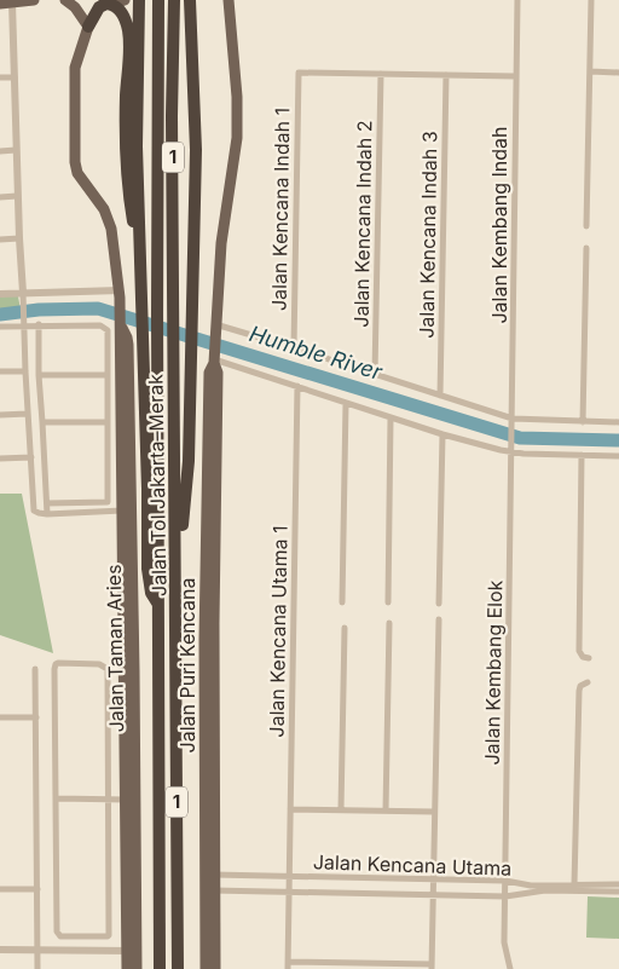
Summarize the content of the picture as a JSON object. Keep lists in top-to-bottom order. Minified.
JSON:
{"streets":{"highway":["1","Jalan Tol Jakarta–Merak"],"main road":["Jalan Taman Aries","Jalan Puri Kencana"],"street":["Jalan Kencana Indah 1","Jalan Kencana Indah 2","Jalan Kembang Indah","Jalan Kencana Indah 3","Jalan Kencana Utama 1","Jalan Kembang Elok","Jalan Kencana Utama"]},"crossings":[["Jalan Kencana Indah 1","Jalan Kencana Indah 2"],["Jalan Kembang Indah","Jalan Kembang Elok"],["Jalan Kencana Utama 1","Jalan Kencana Utama"],["Jalan Puri Kencana","Jalan Kencana Utama"],["Jalan Kembang Elok","Jalan Kencana Utama"]],"water":["Humble River"]}
